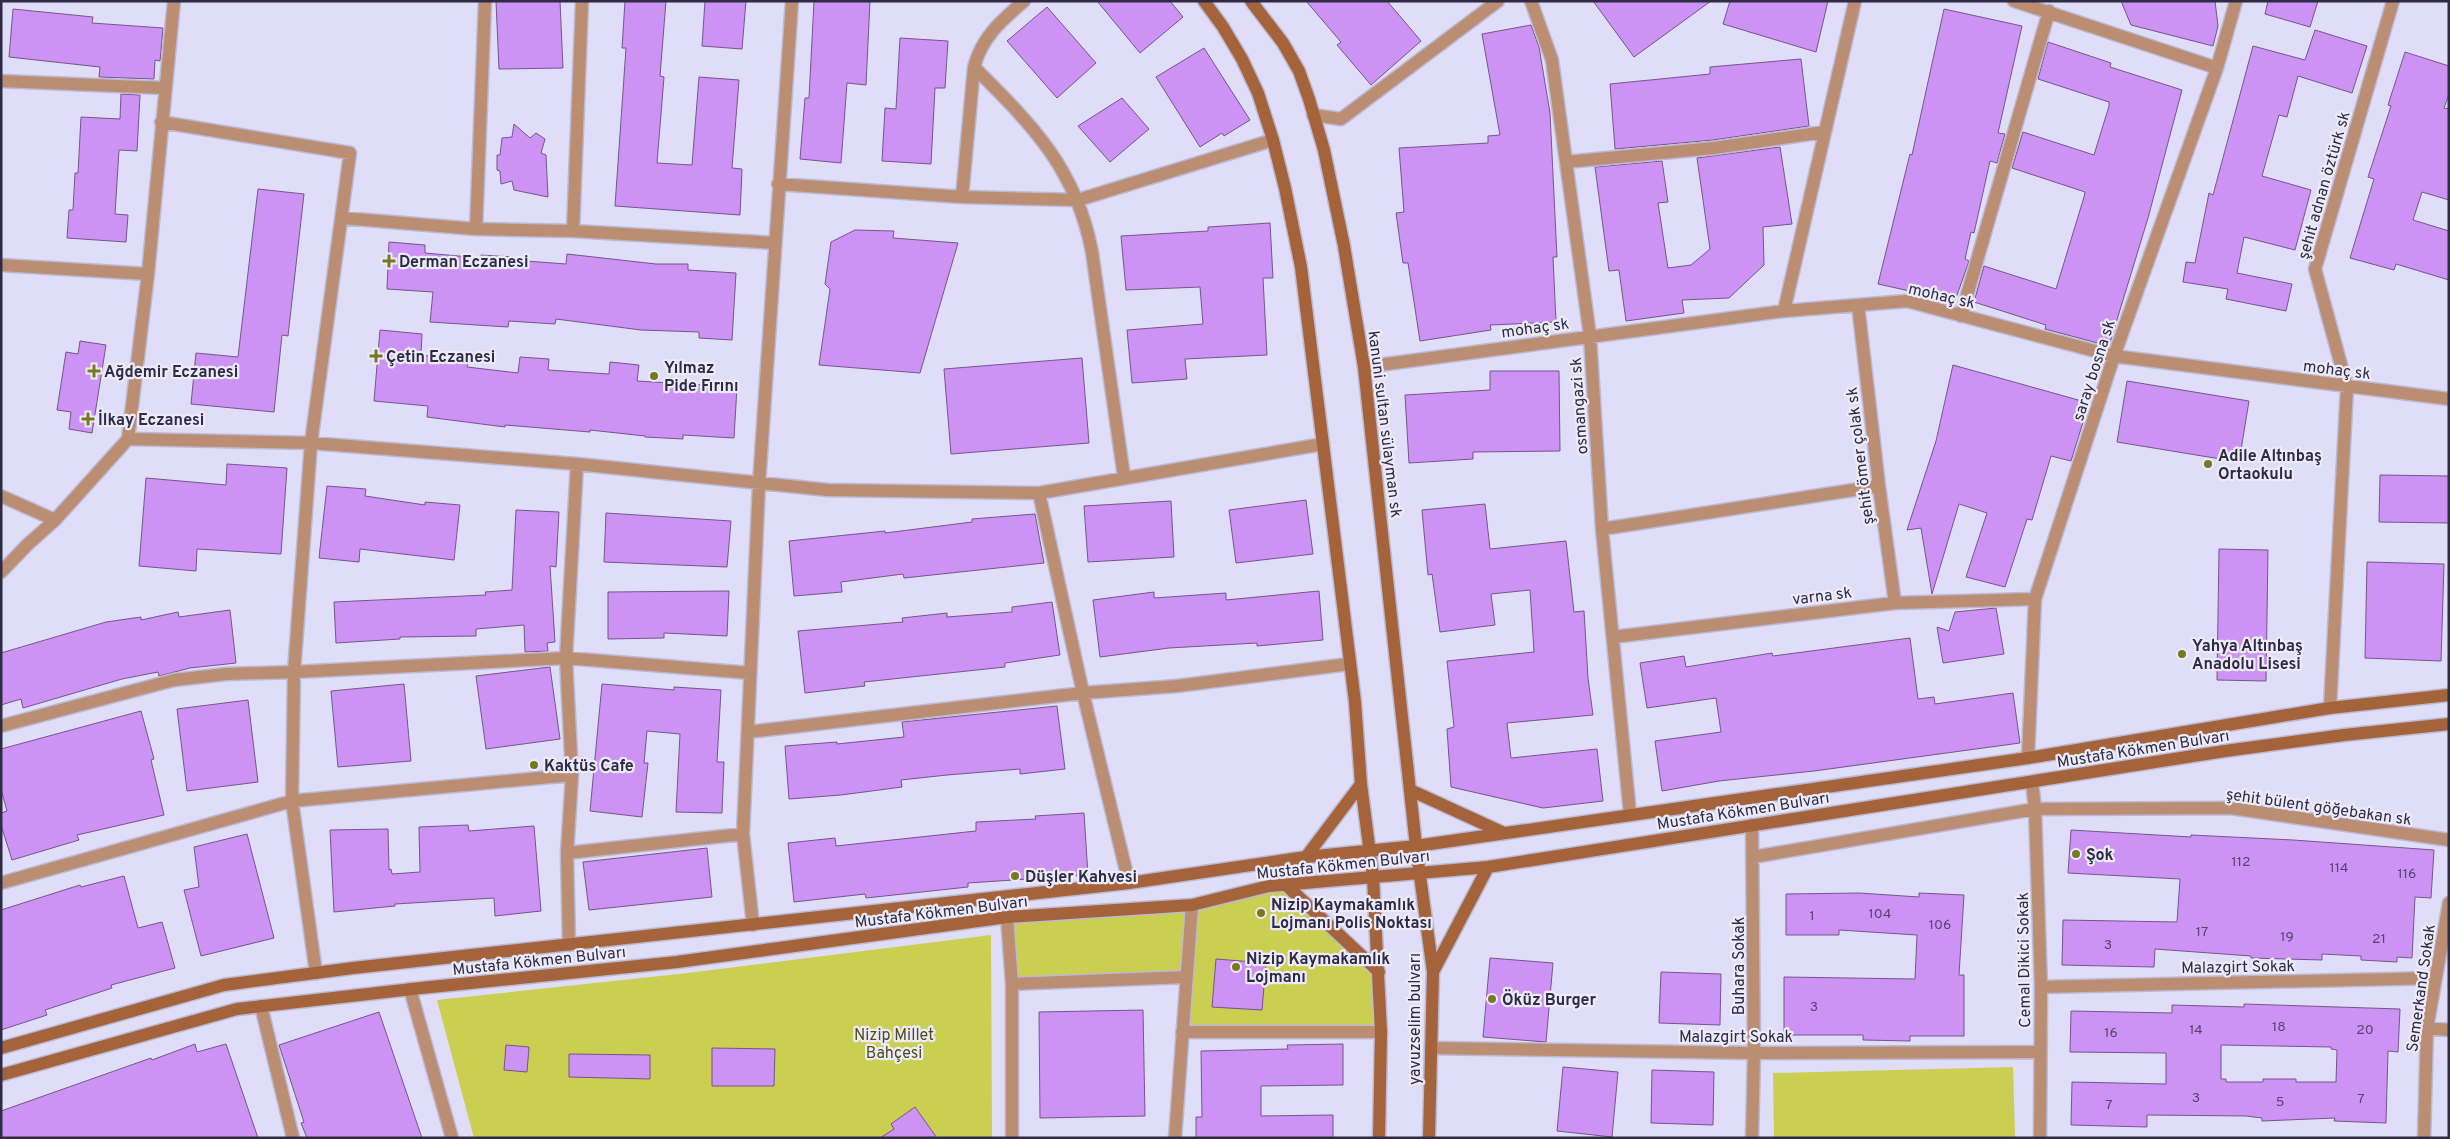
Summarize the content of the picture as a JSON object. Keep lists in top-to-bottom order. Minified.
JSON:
{"streets":{"main road":["kanuni sultan sülayman sk","Mustafa Kökmen Bulvarı","yavuzselim bulvarı"],"street":["şehit adnan öztürk sk","mohaç sk","saray bosna sk","osmangazi sk","şehit ömer çolak sk","varna sk","şehit bülent göğebakan sk","Cemal Dikici Sokak","Buhara Sokak","Malazgirt Sokak","Semerkand Sokak"]},"crossings":[["şehit adnan öztürk sk","mohaç sk"],["şehit adnan öztürk sk","Mustafa Kökmen Bulvarı"],["mohaç sk","saray bosna sk"],["mohaç sk","osmangazi sk"],["mohaç sk","kanuni sultan sülayman sk"],["mohaç sk","şehit ömer çolak sk"],["saray bosna sk","varna sk"],["saray bosna sk","Mustafa Kökmen Bulvarı"],["osmangazi sk","varna sk"],["osmangazi sk","Mustafa Kökmen Bulvarı"],["kanuni sultan sülayman sk","Mustafa Kökmen Bulvarı"],["kanuni sultan sülayman sk","yavuzselim bulvarı"],["şehit ömer çolak sk","varna sk"],["Mustafa Kökmen Bulvarı","Cemal Dikici Sokak"],["Mustafa Kökmen Bulvarı","Buhara Sokak"],["Mustafa Kökmen Bulvarı","yavuzselim bulvarı"],["şehit bülent göğebakan sk","Cemal Dikici Sokak"],["şehit bülent göğebakan sk","Buhara Sokak"],["Cemal Dikici Sokak","Malazgirt Sokak"],["Buhara Sokak","Malazgirt Sokak"],["Malazgirt Sokak","Semerkand Sokak"],["Malazgirt Sokak","yavuzselim bulvarı"]],"parks":["Nizip Millet Bahçesi"],"places":{"health":["Derman Eczanesi","Çetin Eczanesi","Ağdemir Eczanesi","İlkay Eczanesi"],"other":["Yılmaz Pide Fırını","Adile Altınbaş Ortaokulu","Yahya Altınbaş Anadolu Lisesi","Kaktüs Cafe","Şok","Düşler Kahvesi","Nizip Kaymakamlık Lojmanı Polis Noktası","Nizip Kaymakamlık Lojmanı","Öküz Burger"]},"house_numbers":["112","114","116","104","1","106","17","19","21","3","3","18","14","20","16","3","7","5","7"]}
